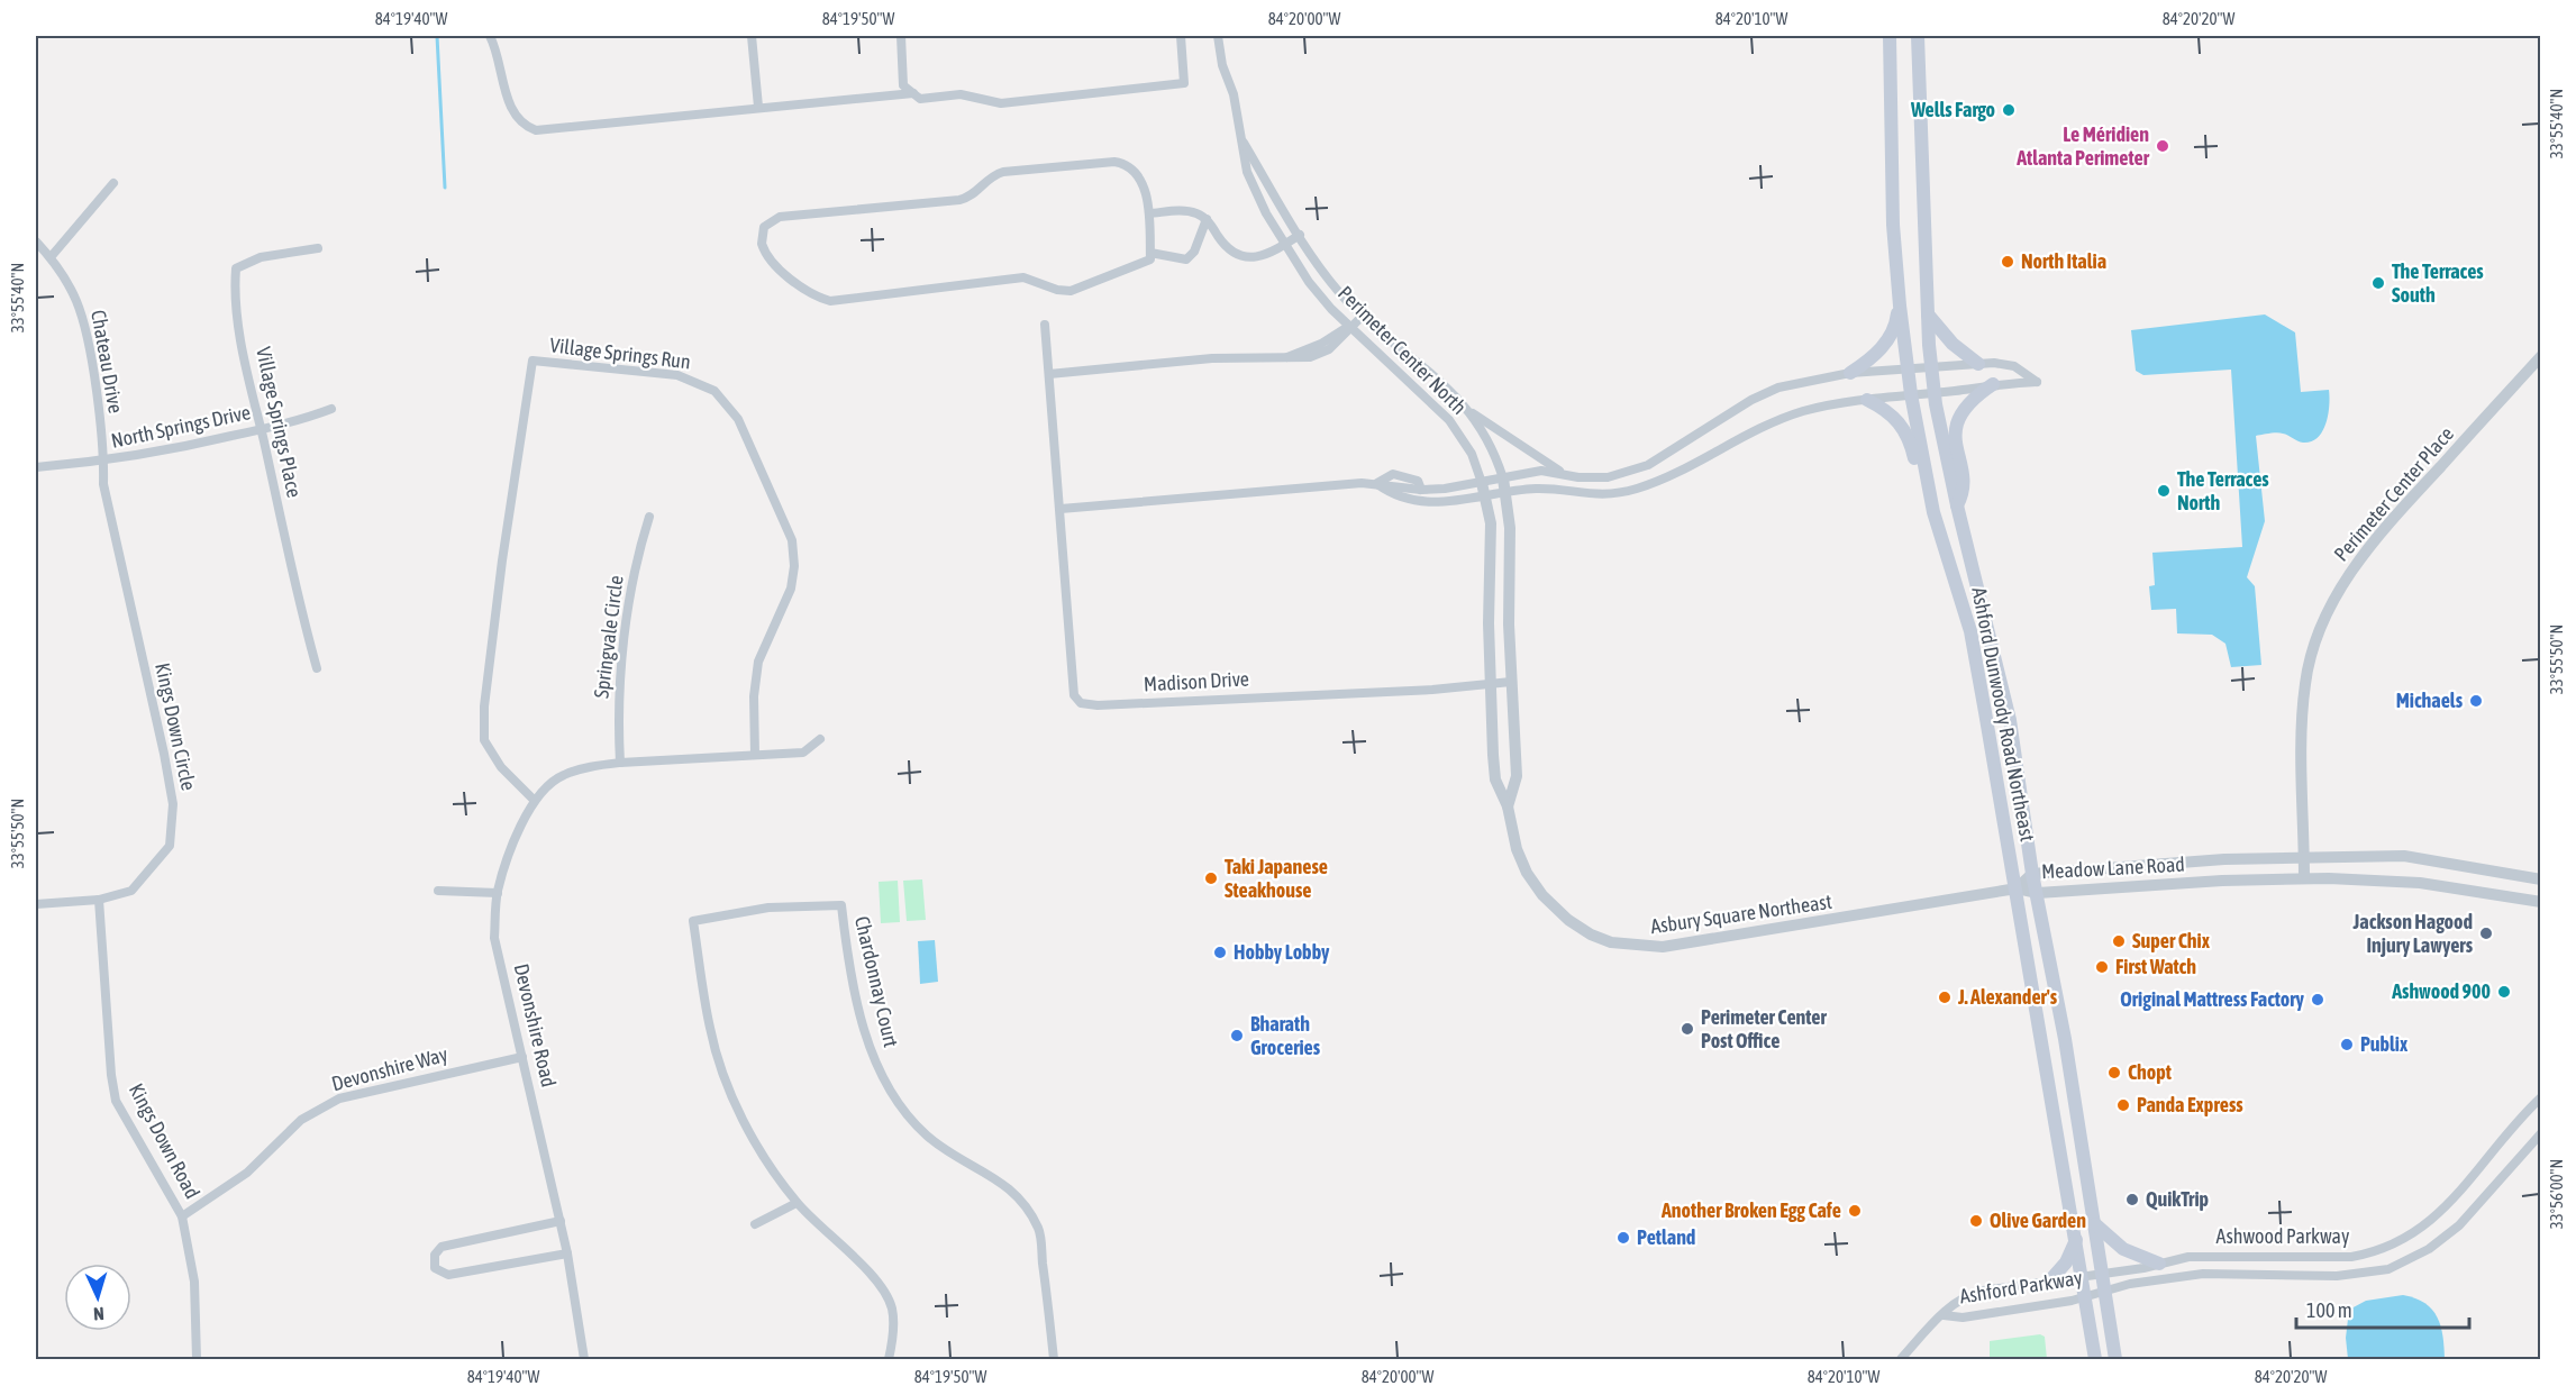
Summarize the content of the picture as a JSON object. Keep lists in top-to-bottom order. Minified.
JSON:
{"streets":{"main road":["Ashford Dunwoody Road Northeast"],"street":["Perimeter Center North","Village Springs Run","Chateau Drive","Village Springs Place","North Springs Drive","Perimeter Center Place","Springvale Circle","Madison Drive","Kings Down Circle","Meadow Lane Road","Asbury Square Northeast","Chardonnay Court","Devonshire Road","Devonshire Way","Kings Down Road","Ashwood Parkway","Ashford Parkway"]},"crossings":[["Perimeter Center North","Asbury Square Northeast"],["Village Springs Run","Devonshire Road"],["Chateau Drive","North Springs Drive"],["Chateau Drive","Kings Down Circle"],["Village Springs Place","North Springs Drive"],["North Springs Drive","Kings Down Circle"],["Perimeter Center Place","Meadow Lane Road"],["Springvale Circle","Devonshire Road"],["Madison Drive","Asbury Square Northeast"],["Ashford Dunwoody Road Northeast","Meadow Lane Road"],["Ashford Dunwoody Road Northeast","Asbury Square Northeast"],["Ashford Dunwoody Road Northeast","Ashwood Parkway"],["Ashford Dunwoody Road Northeast","Ashford Parkway"],["Kings Down Circle","Kings Down Road"],["Meadow Lane Road","Asbury Square Northeast"],["Devonshire Road","Devonshire Way"],["Devonshire Way","Kings Down Road"],["Ashwood Parkway","Ashford Parkway"]],"places":["Wells Fargo","Le Méridien Atlanta Perimeter","North Italia","The Terraces South","The Terraces North","Michaels","Taki Japanese Steakhouse","Jackson Hagood Injury Lawyers","Super Chix","Hobby Lobby","First Watch","Ashwood 900","J. Alexander's","Original Mattress Factory","Perimeter Center Post Office","Bharath Groceries","Publix","Chopt","Panda Express","QuikTrip","Another Broken Egg Cafe","Olive Garden","Petland"],"scale_bar":"100 m","north":"bottom","coordinates":["84°19'40\"W","84°19'50\"W","84°20'00\"W","84°20'10\"W","84°20'20\"W","33°55'40\"N","33°55'50\"N","33°56'00\"N"]}
